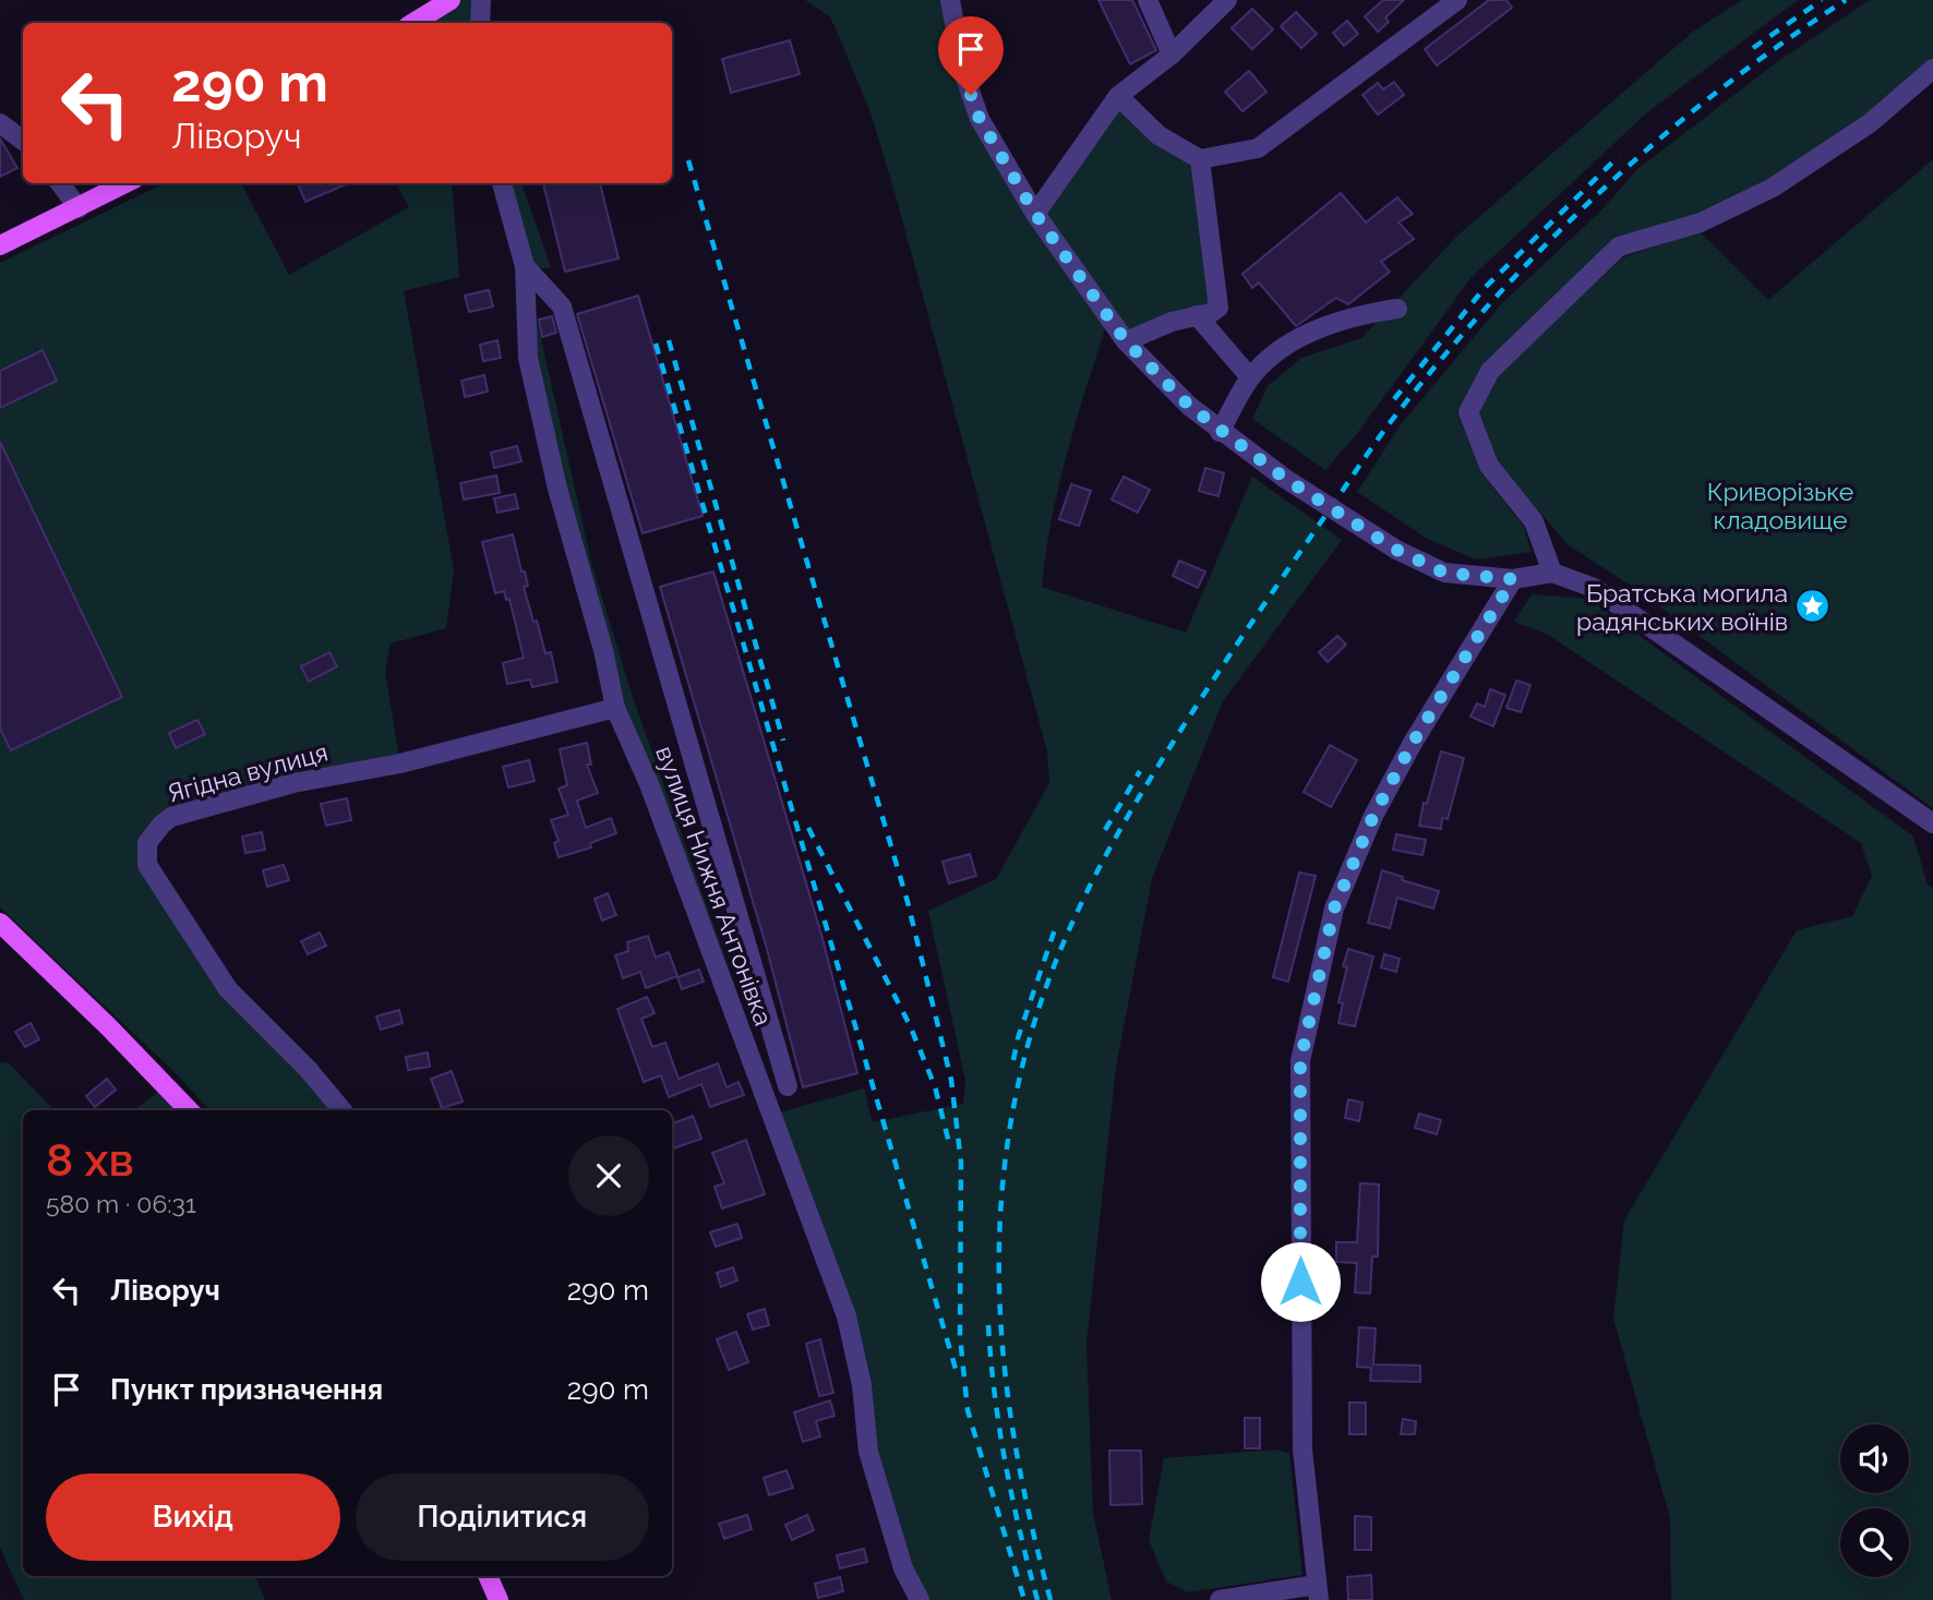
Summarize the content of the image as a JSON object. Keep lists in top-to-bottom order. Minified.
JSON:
{"streets":{"street":["Ягідна вулиця","вулиця Нижня Антонівка"]},"crossings":[["Ягідна вулиця","вулиця Нижня Антонівка"]],"parks":["Криворізьке кладовище"],"places":{"place":["Братська могила радянських воїнів"]},"page":{"turn":["290 m","Ліворуч"],"heading":["8 хв","580 m · 06:31"],"list":[{"name":"Ліворуч","value":"290 m"},{"name":"Пункт призначення","value":"290 m"}],"buttons":["Вихід","Поділитися"]}}
